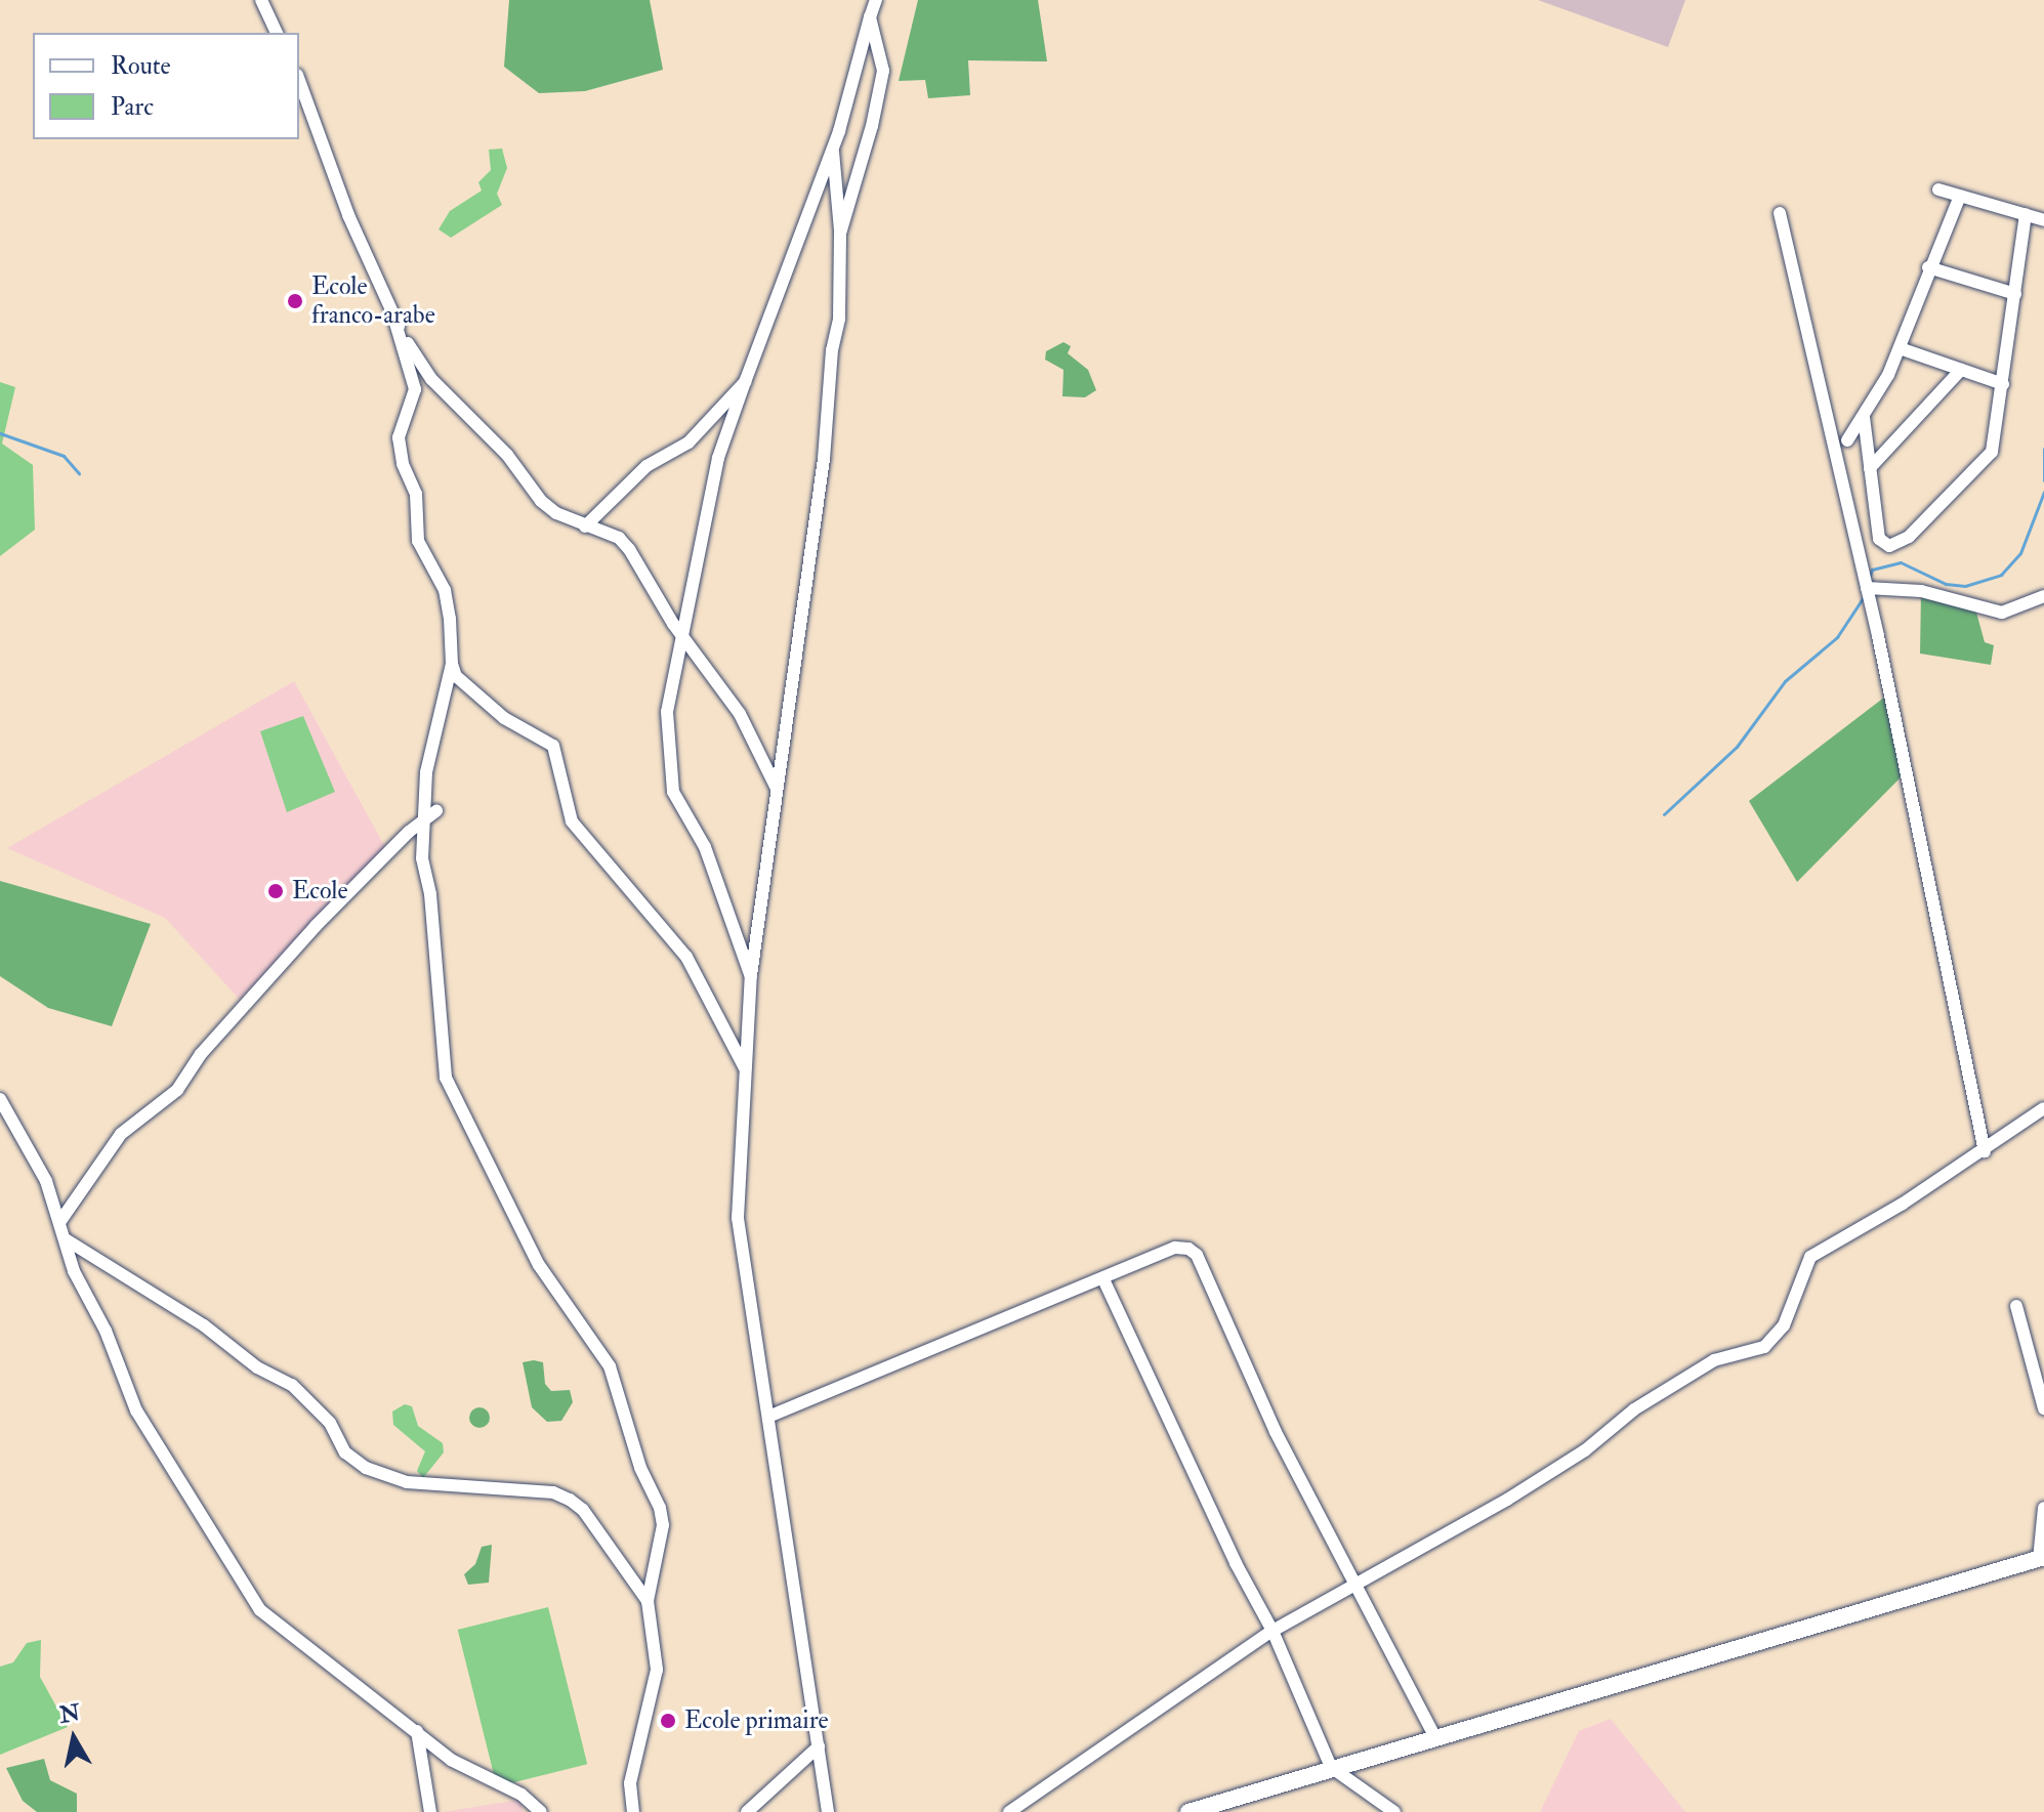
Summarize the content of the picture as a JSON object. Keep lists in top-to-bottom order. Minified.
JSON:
{"places":["Ecole franco-arabe","Ecole","Ecole primaire"],"legend":["Route","Parc"],"north":"top"}
